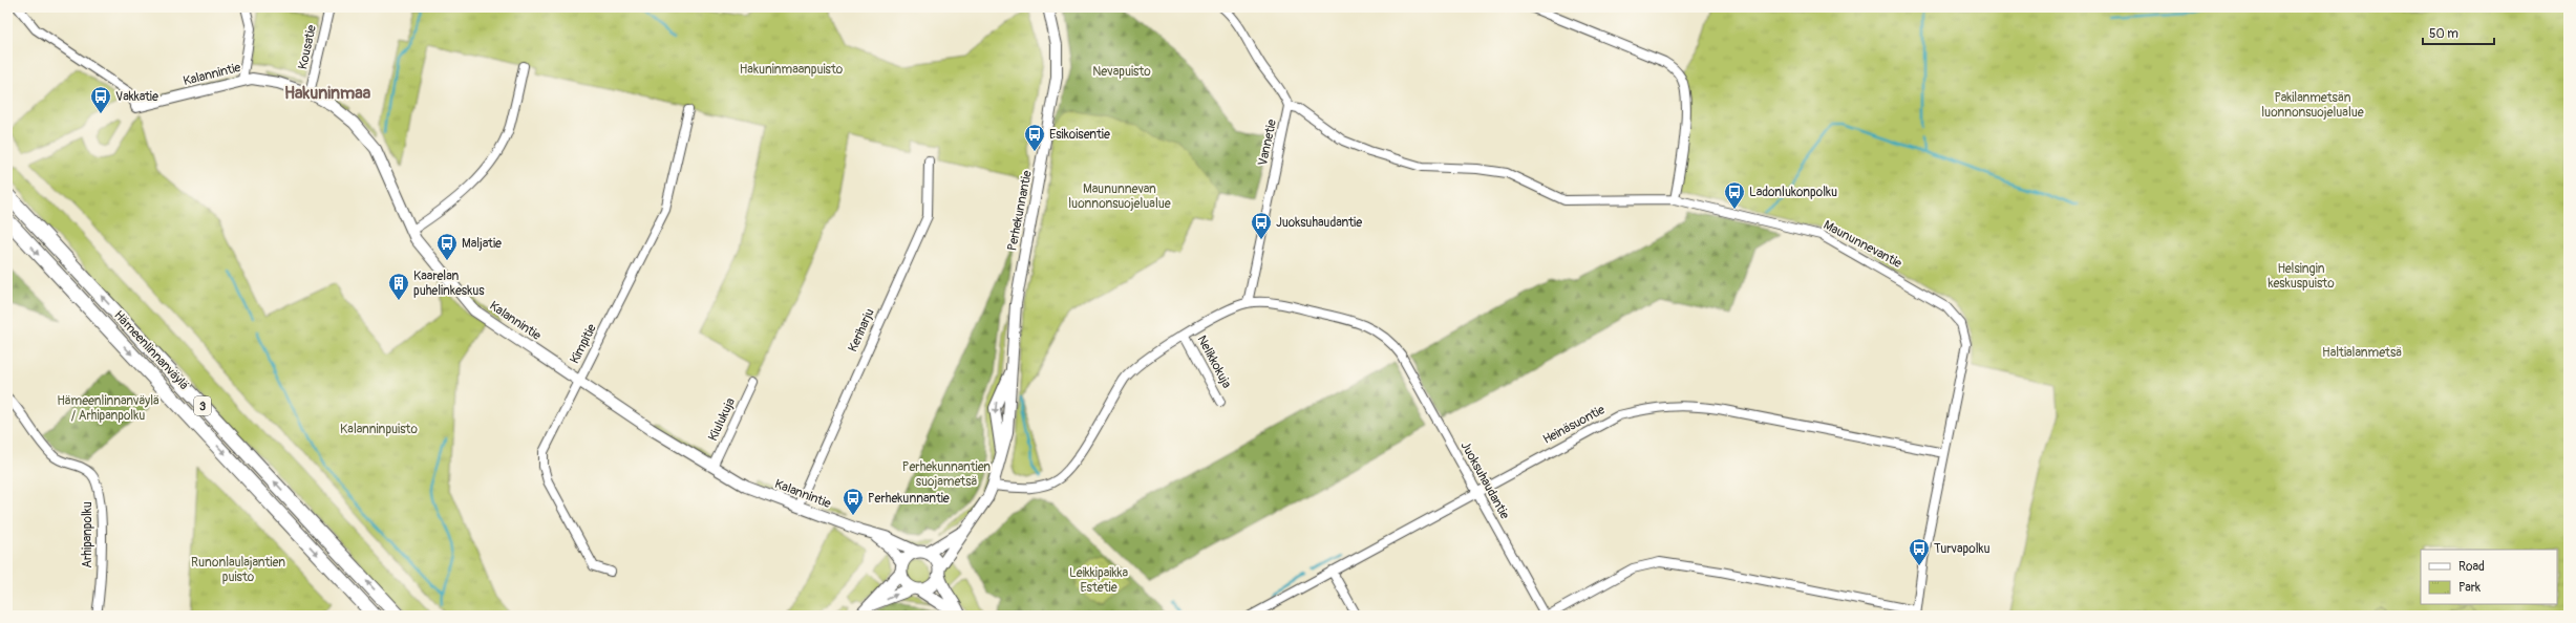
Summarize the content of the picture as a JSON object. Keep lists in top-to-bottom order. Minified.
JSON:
{"streets":{"highway":["Hämeenlinnanväylä","3"],"street":["Kousatie","Kalannintie","Vannetie","Perhekunnantie","Maununnevantie","Keriharju","Kimpitie","Nelikkokuja","Kiulukuja","Heinäsuontie","Juoksuhaudantie","Arhipanpolku"]},"crossings":[["Kousatie","Kalannintie"],["Kalannintie","Perhekunnantie"],["Kalannintie","Keriharju"],["Kalannintie","Kimpitie"],["Kalannintie","Kiulukuja"],["Vannetie","Maununnevantie"],["Vannetie","Juoksuhaudantie"],["Perhekunnantie","Juoksuhaudantie"],["Maununnevantie","Heinäsuontie"],["Nelikkokuja","Juoksuhaudantie"],["Heinäsuontie","Juoksuhaudantie"]],"districts":["Hakuninmaa"],"parks":["Hakuninmaanpuisto","Nevapuisto","Pakilanmetsän luonnonsuojelualue","Maununnevan luonnonsuojelualue","Helsingin keskuspuisto","Haltialanmetsä","Hämeenlinnanväylä / Arhipanpolku","Kalanninpuisto","Perhekunnantien suojametsä","Runonlaulajantien puisto","Leikkipaikka Estetie"],"places":{"bus stop":["Vakkatie","Esikoisentie","Ladonlukonpolku","Juoksuhaudantie","Maljatie","Perhekunnantie","Turvapolku"],"building":["Kaarelan puhelinkeskus"]},"legend":["Road","Park"],"scale_bar":"50 m"}
